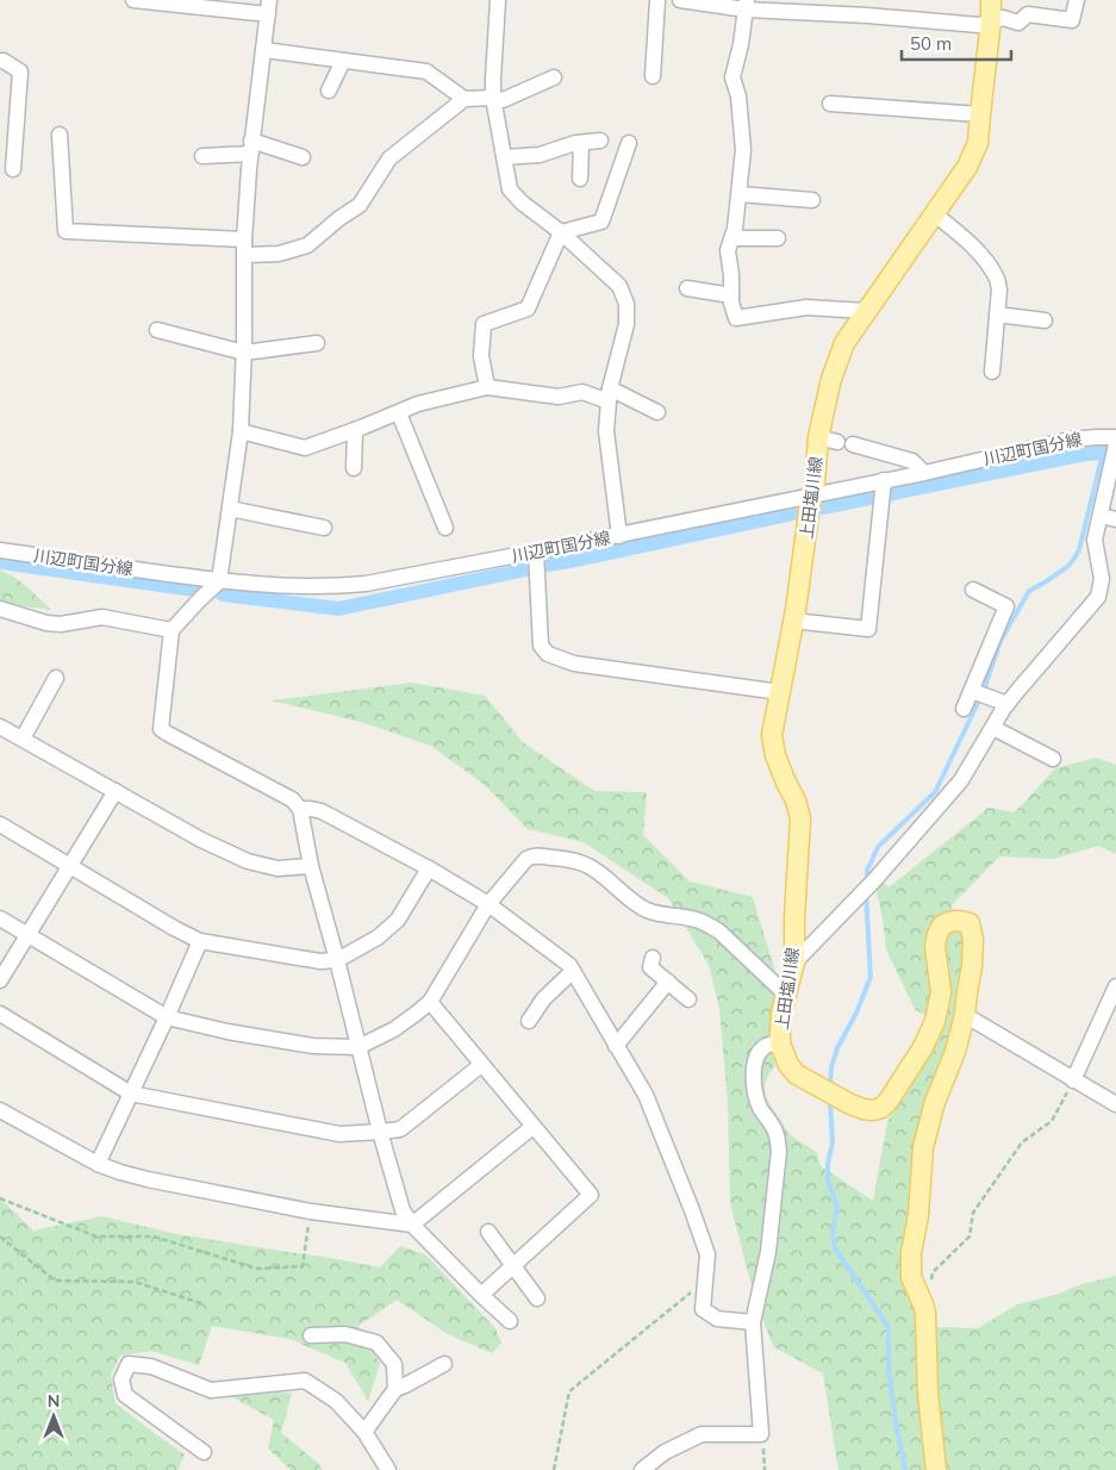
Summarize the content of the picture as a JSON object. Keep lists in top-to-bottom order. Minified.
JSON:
{"streets":{"main road":["上田塩川線"],"street":["川辺町国分線"]},"crossings":[["川辺町国分線","上田塩川線"]],"scale_bar":"50 m","north":"top"}
